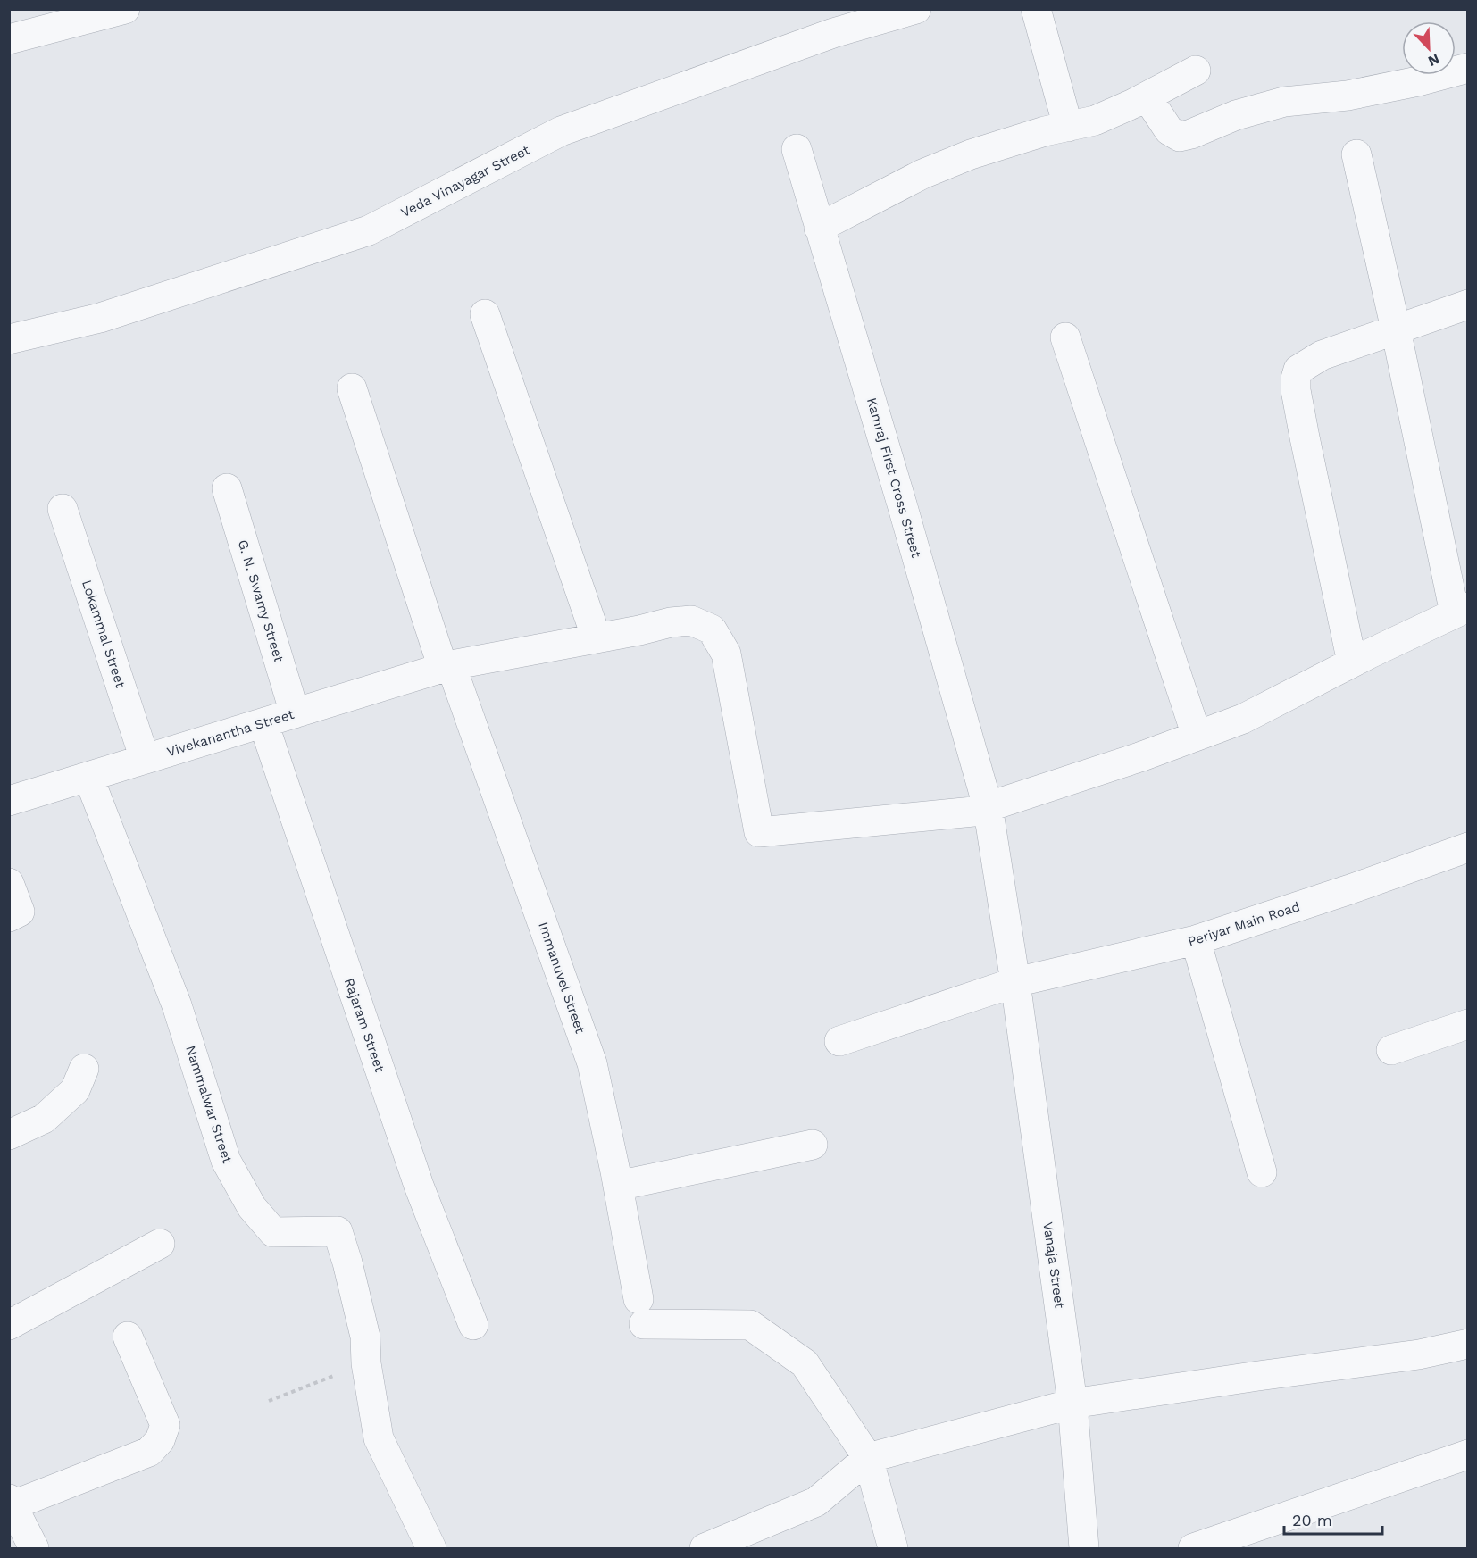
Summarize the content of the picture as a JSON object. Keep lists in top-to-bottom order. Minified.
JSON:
{"streets":{"street":["Veda Vinayagar Street","Kamraj First Cross Street","G. N. Swamy Street","Lokammal Street","Vivekanantha Street","Periyar Main Road","Immanuvel Street","Rajaram Street","Nammalwar Street","Vanaja Street"]},"crossings":[["Kamraj First Cross Street","Vivekanantha Street"],["Kamraj First Cross Street","Periyar Main Road"],["Kamraj First Cross Street","Vanaja Street"],["G. N. Swamy Street","Vivekanantha Street"],["Lokammal Street","Vivekanantha Street"],["Vivekanantha Street","Immanuvel Street"],["Vivekanantha Street","Rajaram Street"],["Vivekanantha Street","Nammalwar Street"],["Periyar Main Road","Vanaja Street"]],"scale_bar":"20 m","north":"bottom right"}
